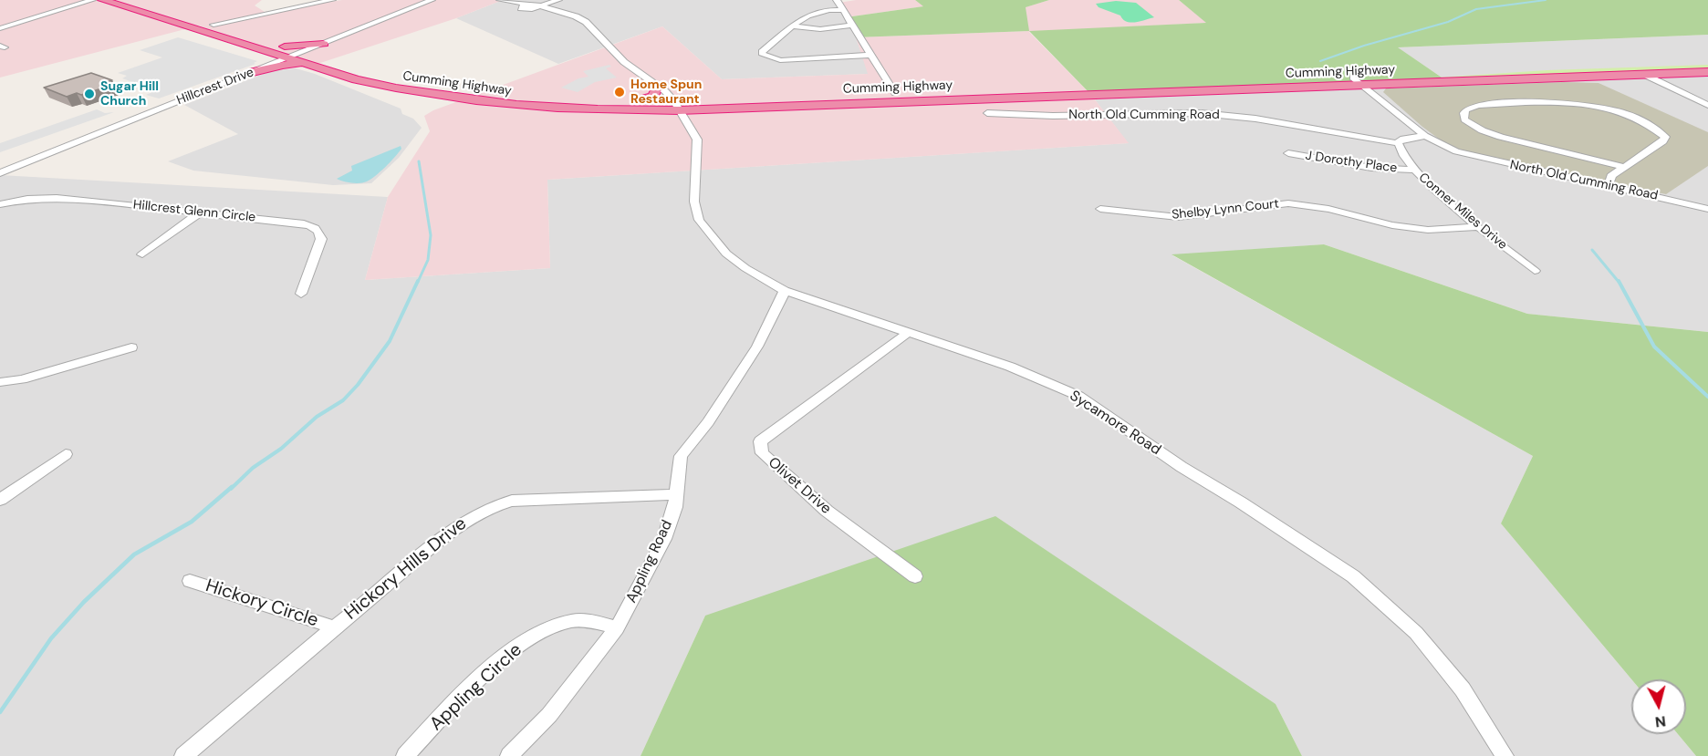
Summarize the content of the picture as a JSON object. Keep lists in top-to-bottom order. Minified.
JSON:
{"streets":{"highway":["Cumming Highway"],"street":["Hillcrest Drive","North Old Cumming Road","J Dorothy Place","Shelby Lynn Court","Hillcrest Glenn Circle","Conner Miles Drive","Sycamore Road","Olivet Drive","Appling Road","Hickory Hills Drive","Hickory Circle","Appling Circle"]},"crossings":[["Cumming Highway","Hillcrest Drive"],["Cumming Highway","North Old Cumming Road"],["Cumming Highway","Sycamore Road"],["North Old Cumming Road","Conner Miles Drive"],["J Dorothy Place","Conner Miles Drive"],["Shelby Lynn Court","Conner Miles Drive"],["Sycamore Road","Olivet Drive"],["Sycamore Road","Appling Road"],["Appling Road","Hickory Hills Drive"],["Appling Road","Appling Circle"],["Hickory Hills Drive","Hickory Circle"]],"places":["Home Spun Restaurant","Sugar Hill Church"],"north":"bottom"}
